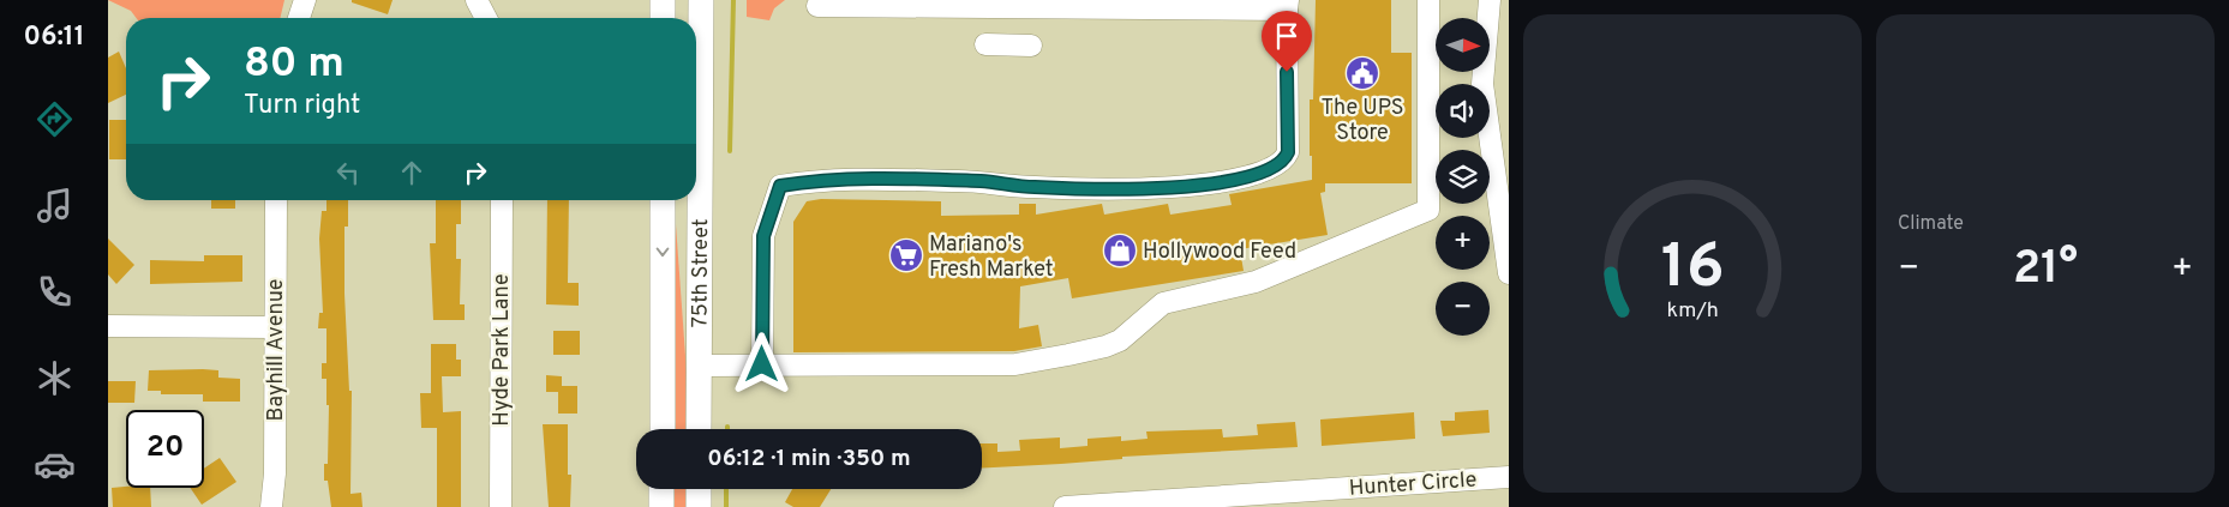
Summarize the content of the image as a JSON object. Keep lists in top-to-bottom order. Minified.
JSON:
{"streets":{"main road":["75th Street"],"street":["Bayhill Avenue","Hyde Park Lane","Hunter Circle"]},"places":{"public building":["The UPS Store"],"shop":["Hollywood Feed"],"supermarket":["Mariano's Fresh Market"]},"north":"right","page":{"tabs":"06:11","tile":"Climate","map_buttons":["+","−"],"turn":["80 m","Turn right"],"heat":["−","21°","+"],"limit":"20","trip":"06:12 · 1 min · 350 m","gauge":["16","km/h"]}}
